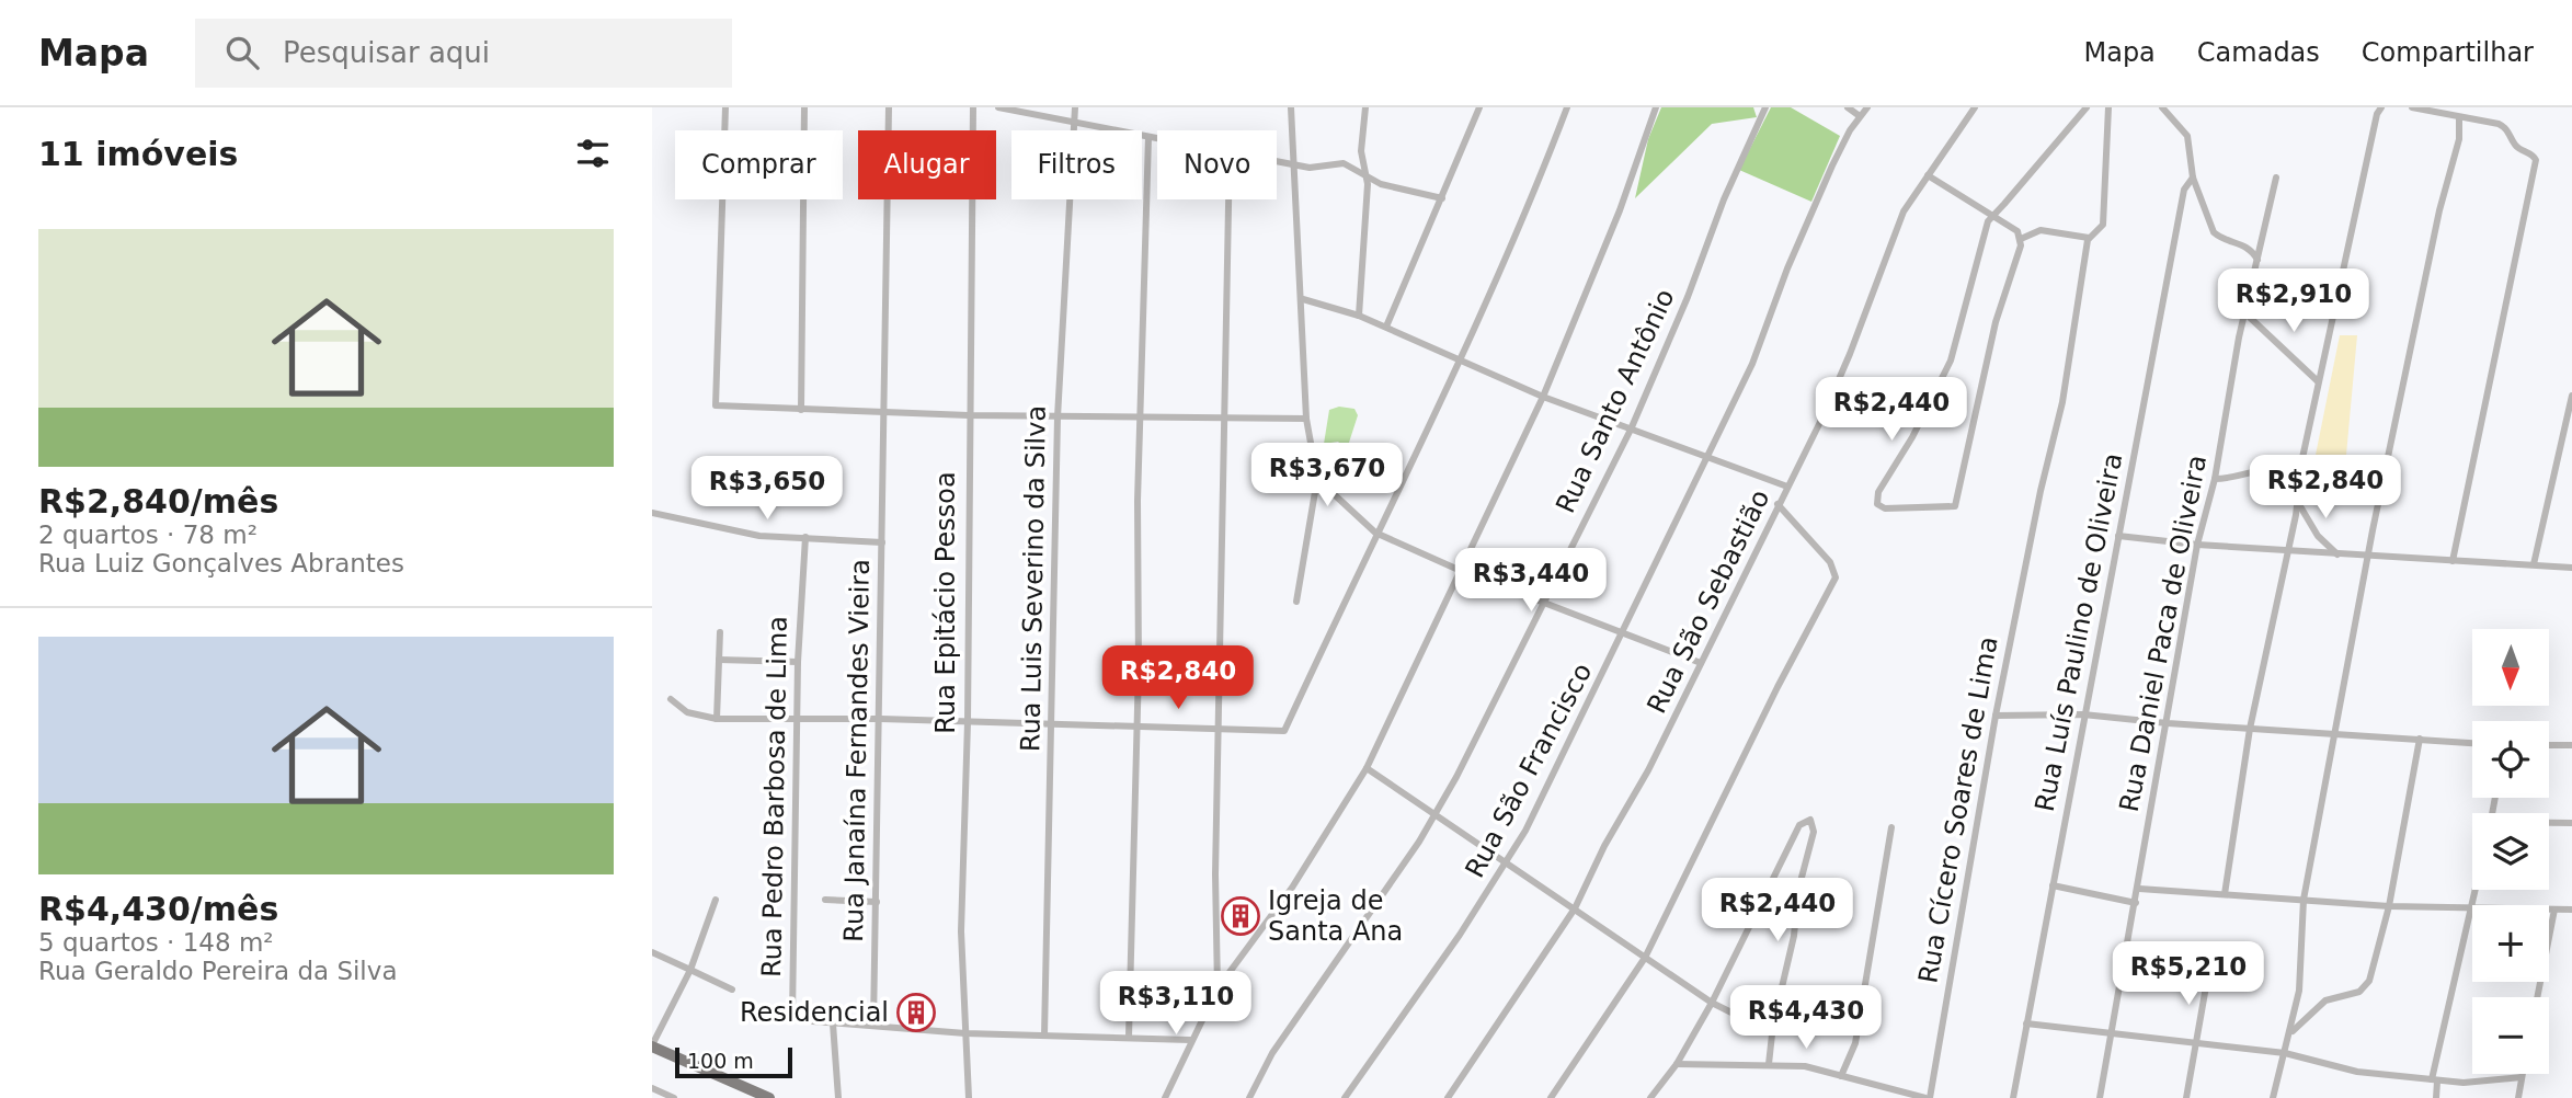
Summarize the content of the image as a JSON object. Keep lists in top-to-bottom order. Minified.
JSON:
{"streets":{"street":["Rua Santo Antônio","Rua Luis Severino da Silva","Rua São Sebastião","Rua Epitácio Pessoa","Rua Luís Paulino de Oliveira","Rua Daniel Paca de Oliveira","Rua Janaína Fernandes Vieira","Rua São Francisco","Rua Pedro Barbosa de Lima","Rua Cícero Soares de Lima"]},"places":{"building":["Igreja de Santa Ana","Residencial"]},"scale_bar":"100 m","north":"bottom","page":{"header":"Mapa","search":"Pesquisar aqui","nav":["Mapa","Camadas","Compartilhar"],"heading":"11 imóveis","chip":["Comprar","Alugar","Filtros","Novo"],"list":[{"name":"R$2,840/mês","note":"2 quartos · 78 m² · Rua Luiz Gonçalves Abrantes"},{"name":"R$4,430/mês","note":"5 quartos · 148 m² · Rua Geraldo Pereira da Silva"}],"price":["R$2,910","R$2,440","R$3,670","R$2,840","R$3,650","R$3,440","R$2,840","R$2,440","R$5,210","R$3,110","R$4,430"],"map_buttons":["+","−"],"scale":"100 m"}}
